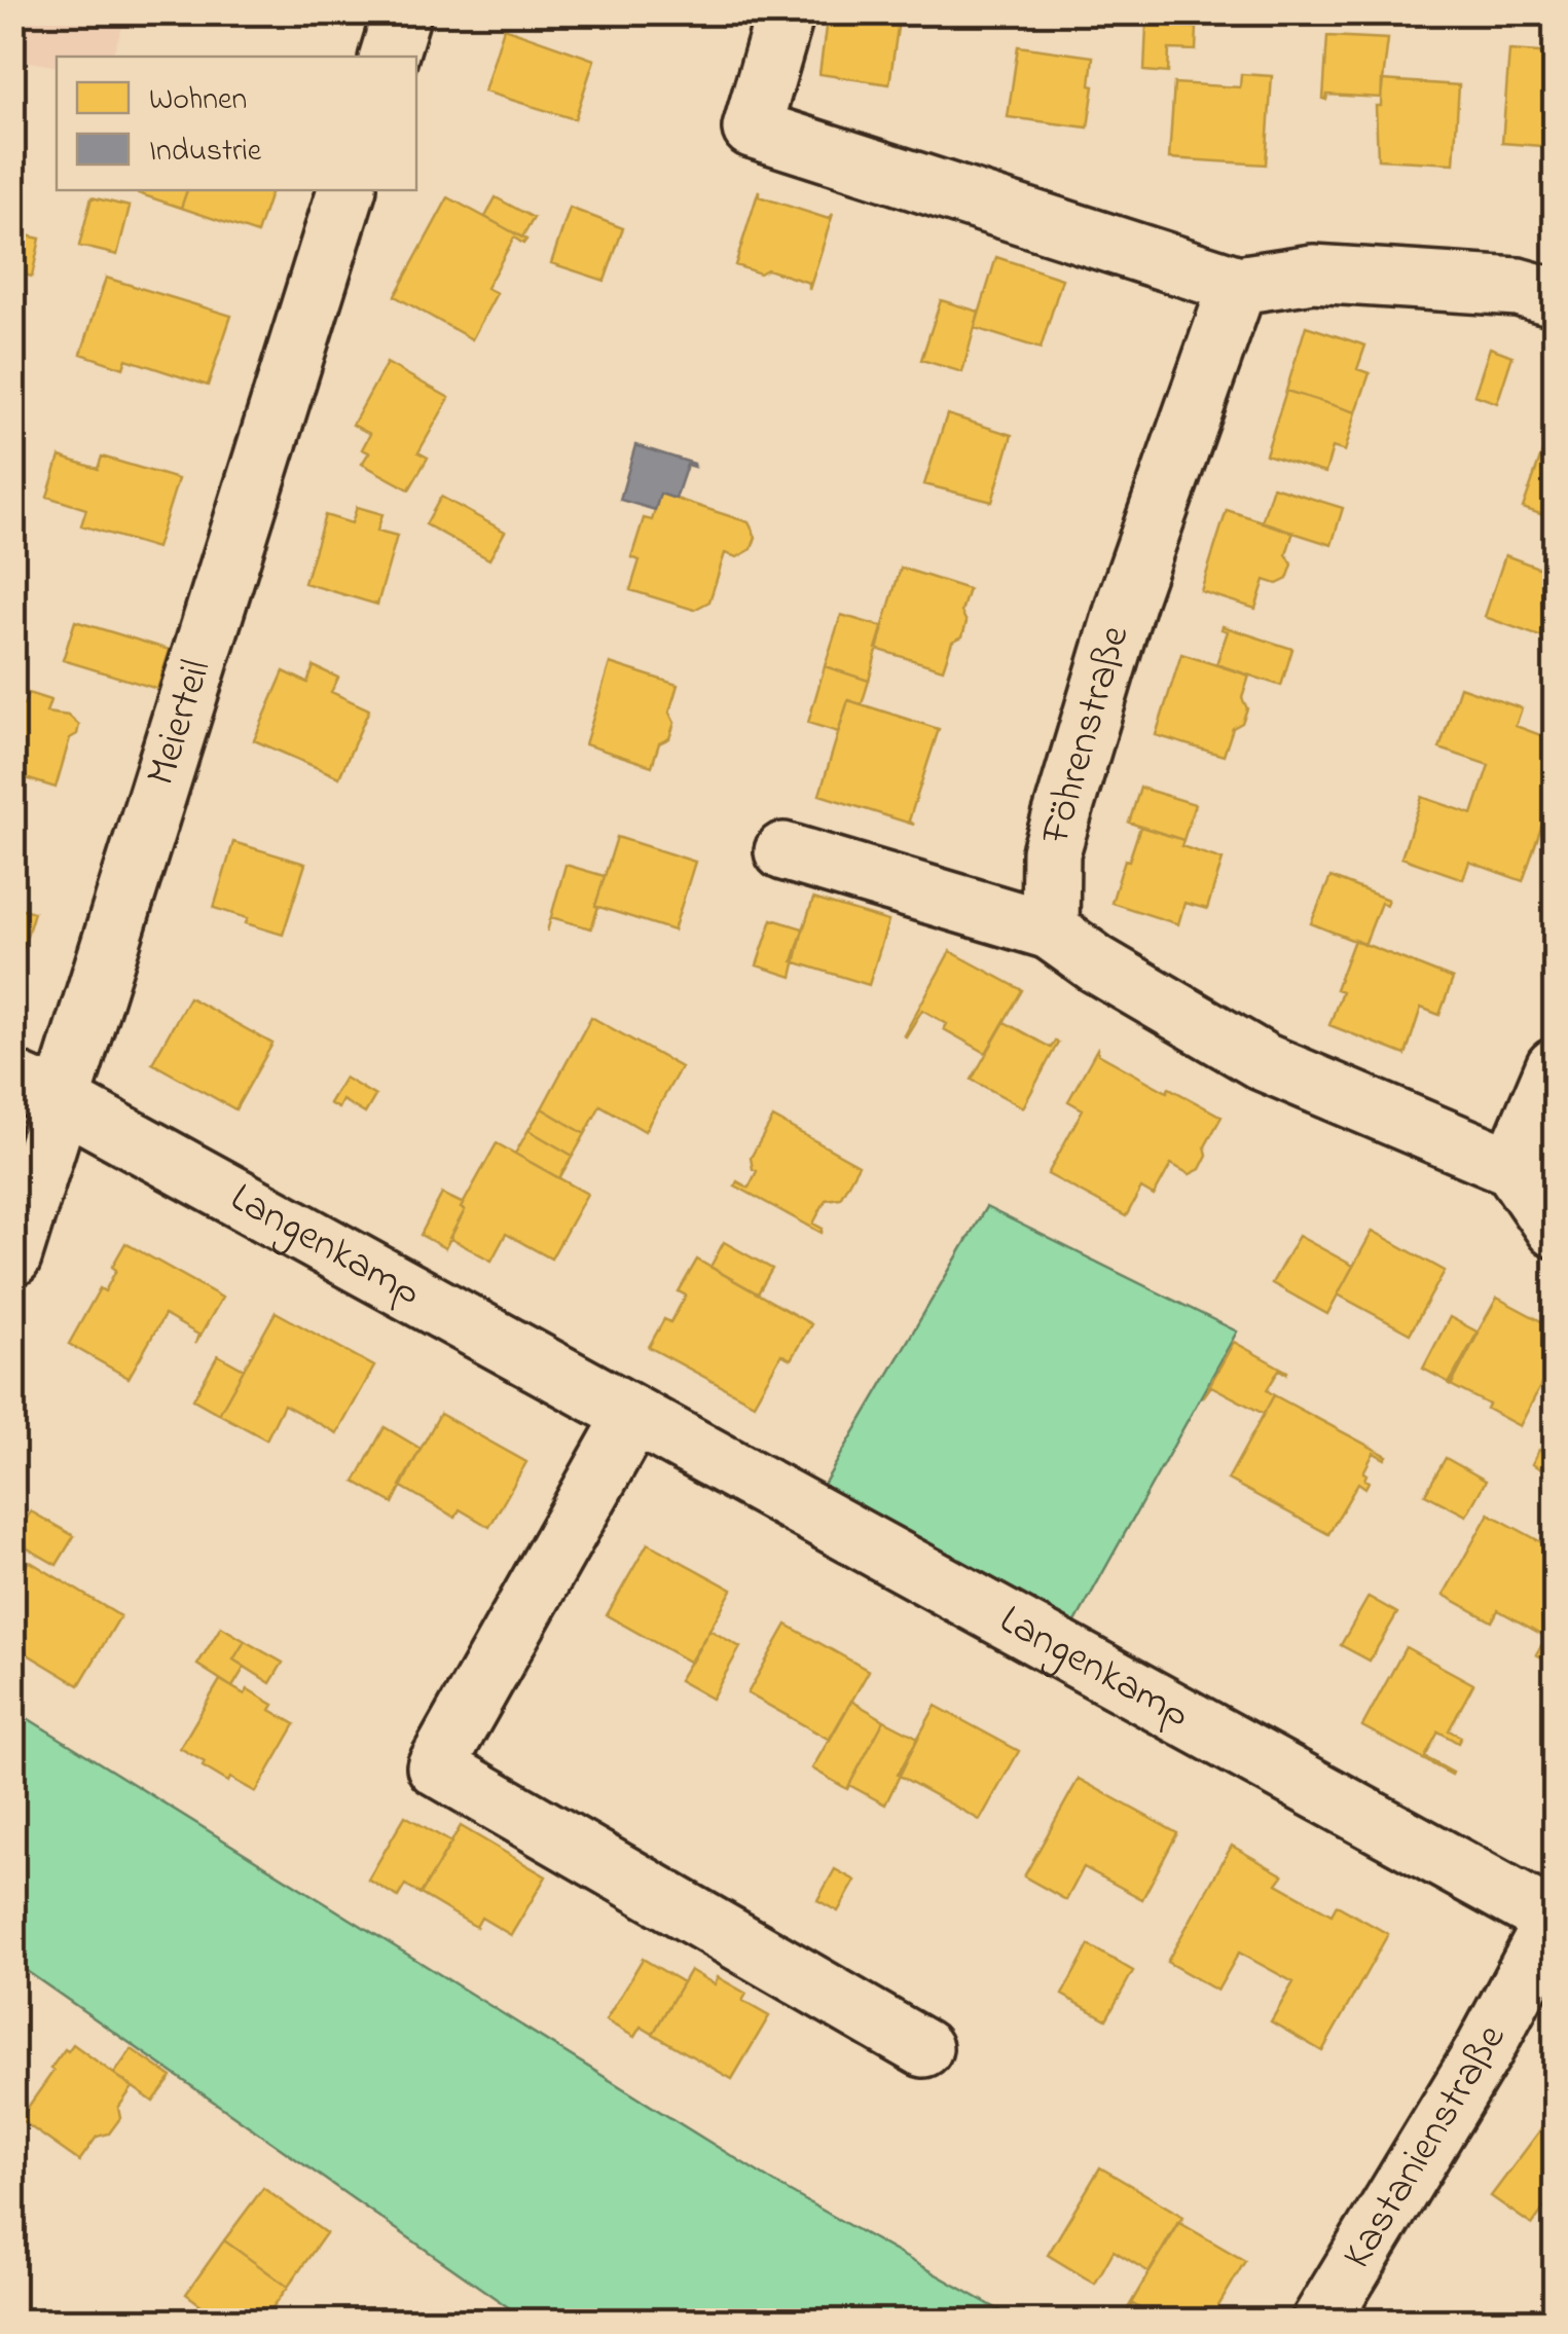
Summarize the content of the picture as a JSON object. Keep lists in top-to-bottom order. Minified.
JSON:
{"streets":{"street":["Meierteil","Föhrenstraße","Langenkamp","Kastanienstraße"]},"crossings":[["Meierteil","Langenkamp"],["Langenkamp","Kastanienstraße"]],"legend":["Wohnen","Industrie"]}
